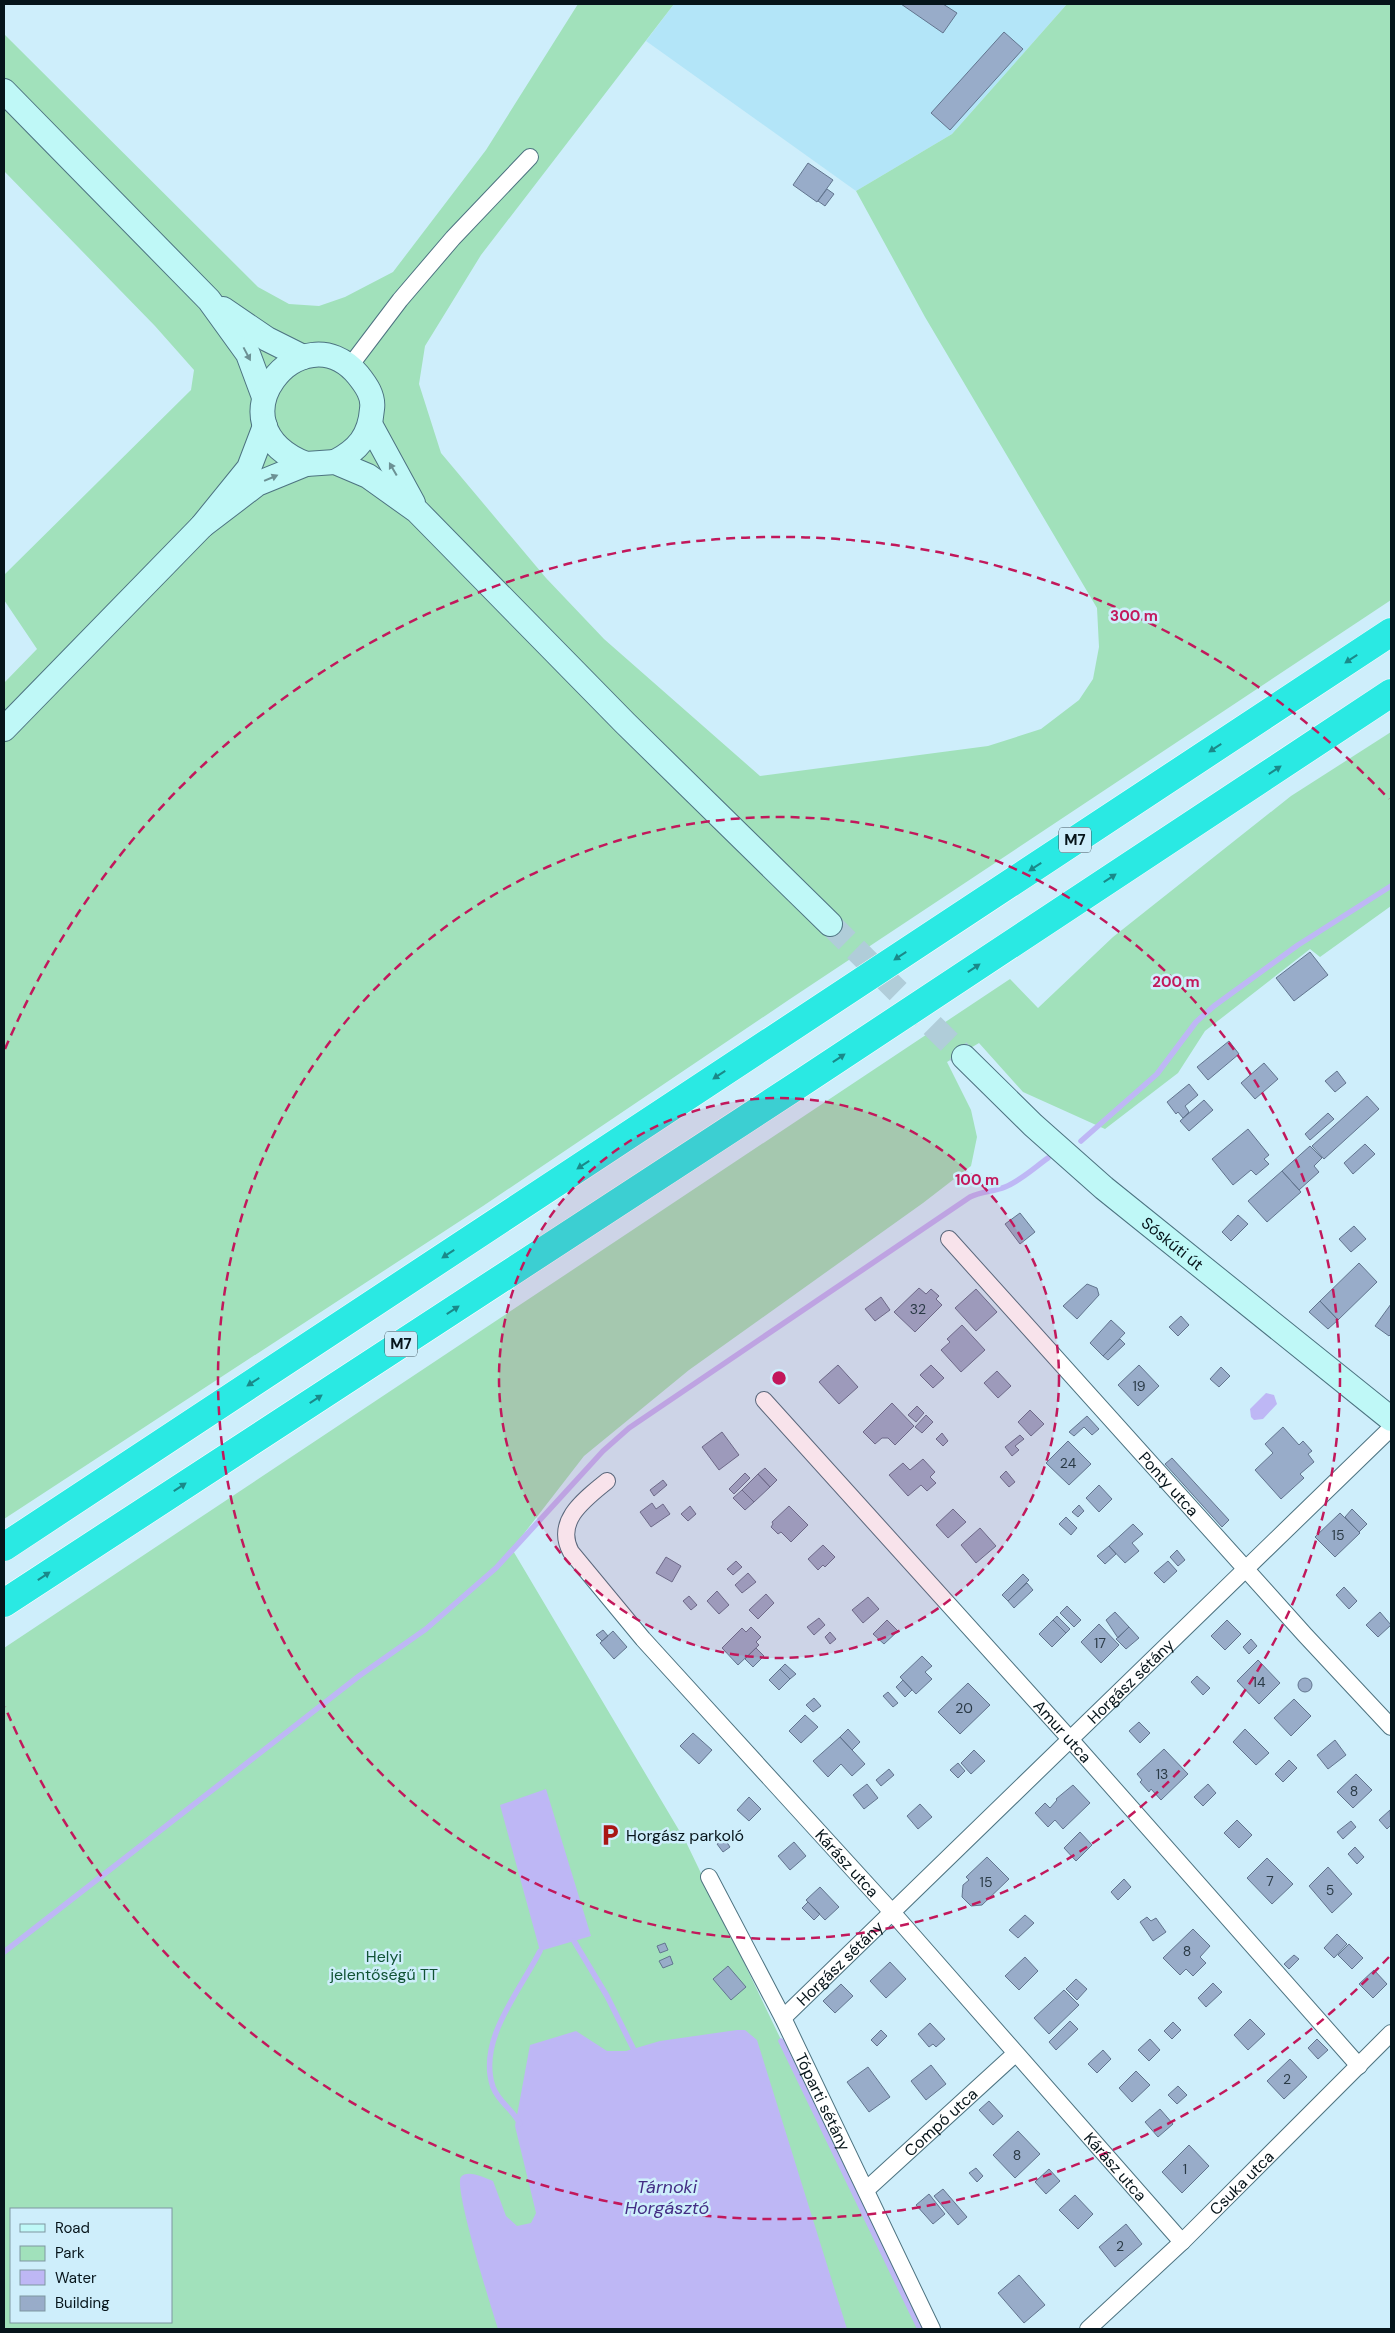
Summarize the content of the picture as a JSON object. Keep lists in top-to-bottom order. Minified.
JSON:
{"streets":{"highway":["M7"],"main road":["Sóskúti út"],"street":["Ponty utca","Horgász sétány","Amur utca","Kárász utca","Tóparti sétány","Compó utca","Csuka utca"]},"crossings":[["Ponty utca","Horgász sétány"],["Horgász sétány","Amur utca"],["Horgász sétány","Kárász utca"],["Horgász sétány","Tóparti sétány"],["Amur utca","Csuka utca"],["Kárász utca","Compó utca"],["Kárász utca","Csuka utca"],["Tóparti sétány","Compó utca"]],"water":["Tárnoki Horgásztó"],"parks":["Helyi jelentőségű TT"],"places":{"parking":["Horgász parkoló"]},"house_numbers":["32","19","24","15","17","14","20","13","8","7","15","5","8","2","8","1","2"],"legend":["Road","Park","Water","Building"],"rings":["300 m","200 m","100 m"]}
